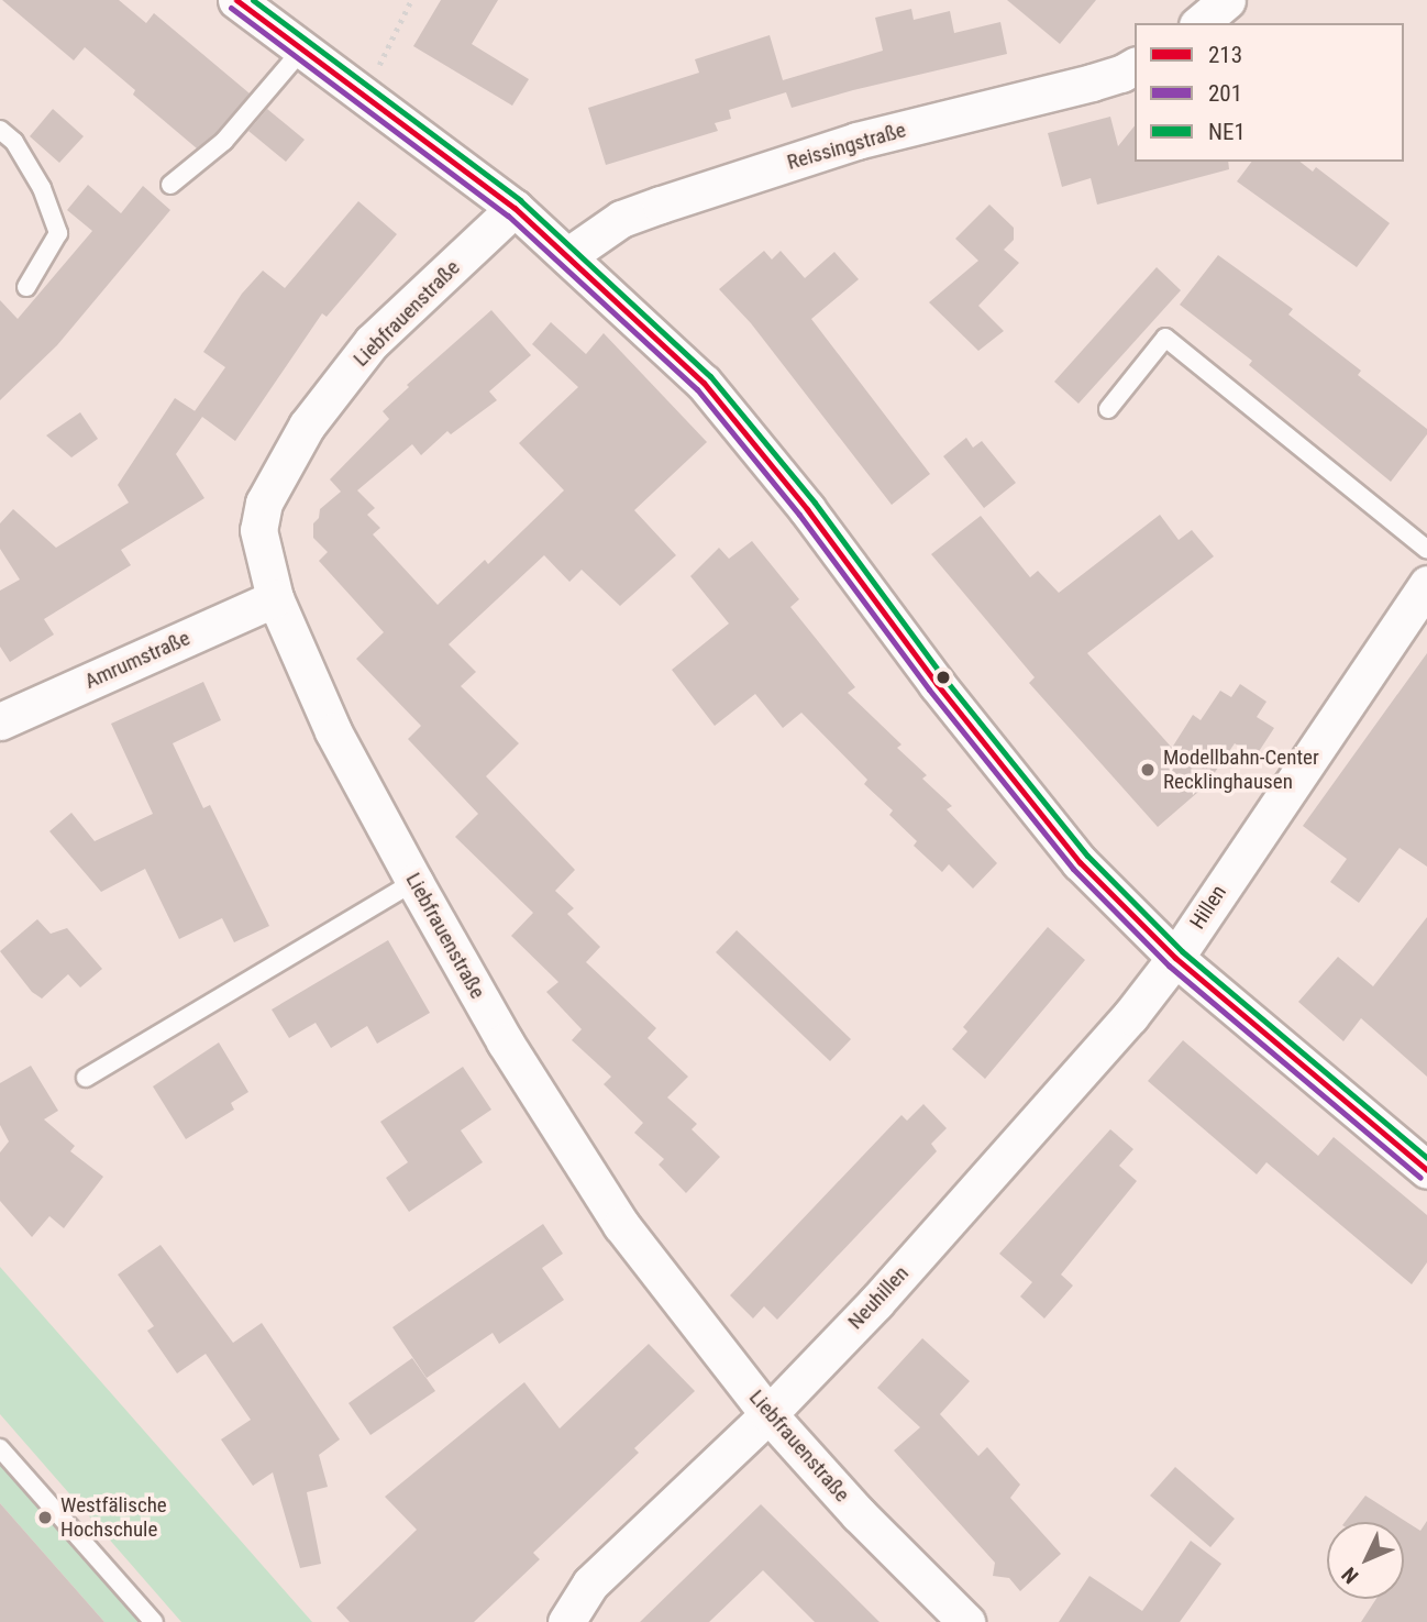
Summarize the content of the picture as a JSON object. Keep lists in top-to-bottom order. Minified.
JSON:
{"streets":{"street":["Reissingstraße","Liebfrauenstraße","Amrumstraße","Hillen","Neuhillen"]},"crossings":[["Liebfrauenstraße","Amrumstraße"],["Liebfrauenstraße","Neuhillen"],["Hillen","Neuhillen"]],"places":["Modellbahn-Center Recklinghausen","Westfälische Hochschule"],"lines":["transit line 213","transit line NE1","transit line 201"],"legend":["213","201","NE1"],"north":"bottom left"}
